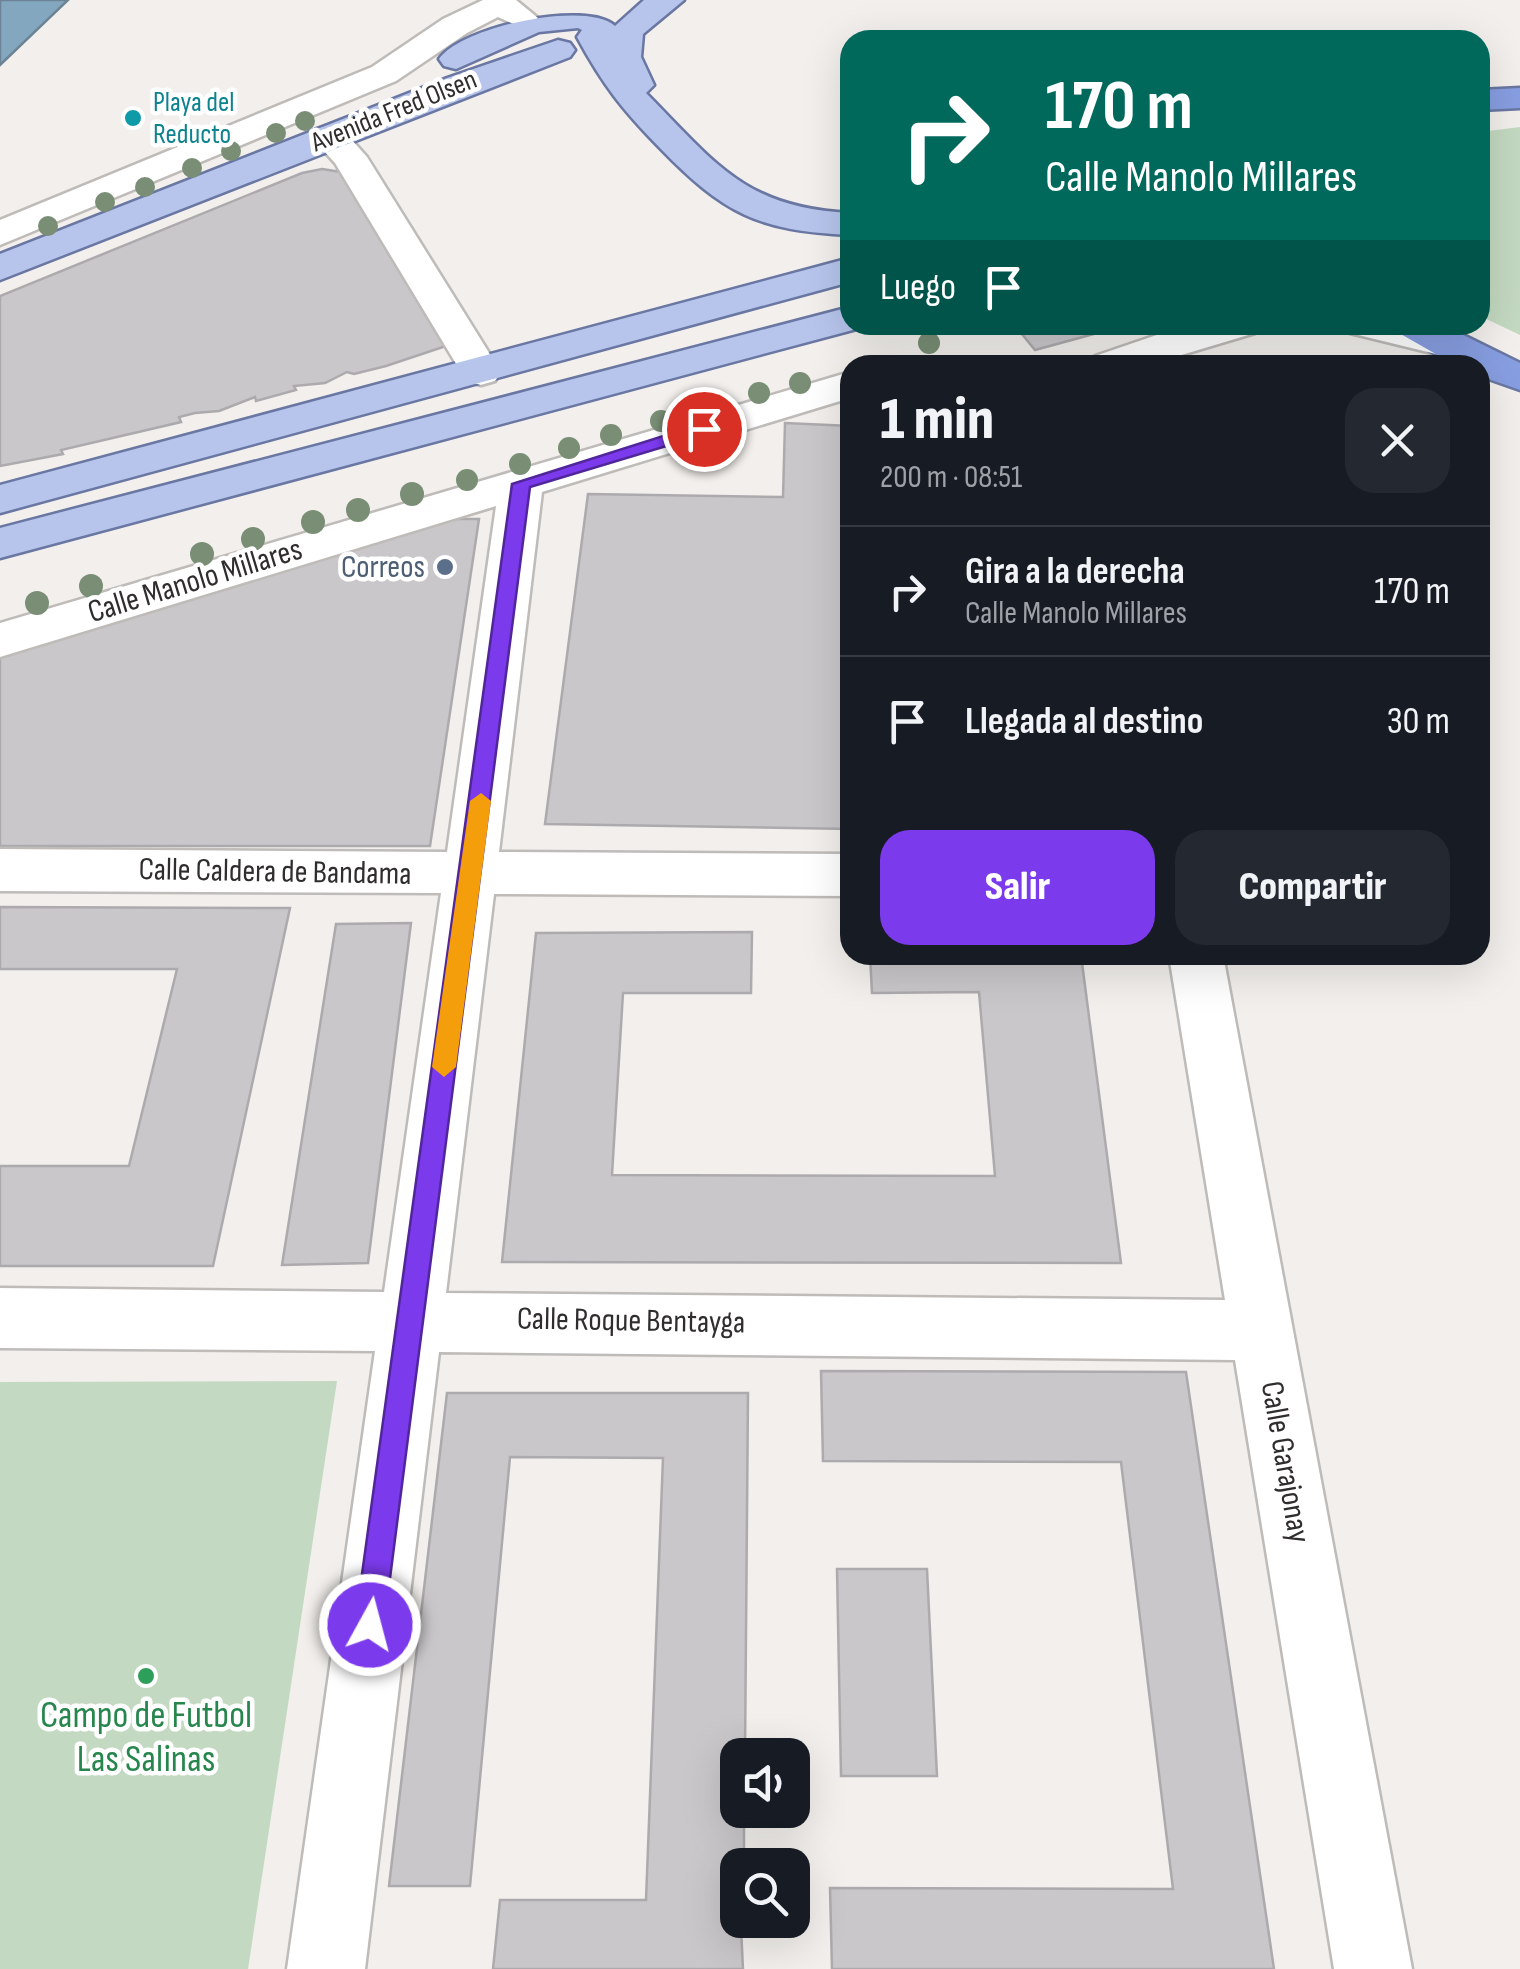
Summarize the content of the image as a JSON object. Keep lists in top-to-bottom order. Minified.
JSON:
{"streets":{"main road":["Avenida Fred Olsen"],"street":["Calle Manolo Millares","Calle Caldera de Bandama","Calle Roque Bentayga","Calle Garajonay"]},"crossings":[["Calle Roque Bentayga","Calle Garajonay"]],"places":["Playa del Reducto","Correos","Campo de Futbol Las Salinas"],"page":{"turn":["170 m","Calle Manolo Millares"],"then":"Luego","heading":["1 min","200 m · 08:51"],"list":[{"name":"Gira a la derecha","note":"Calle Manolo Millares","value":"170 m"},{"name":"Llegada al destino","value":"30 m"}],"buttons":["Salir","Compartir"]}}
